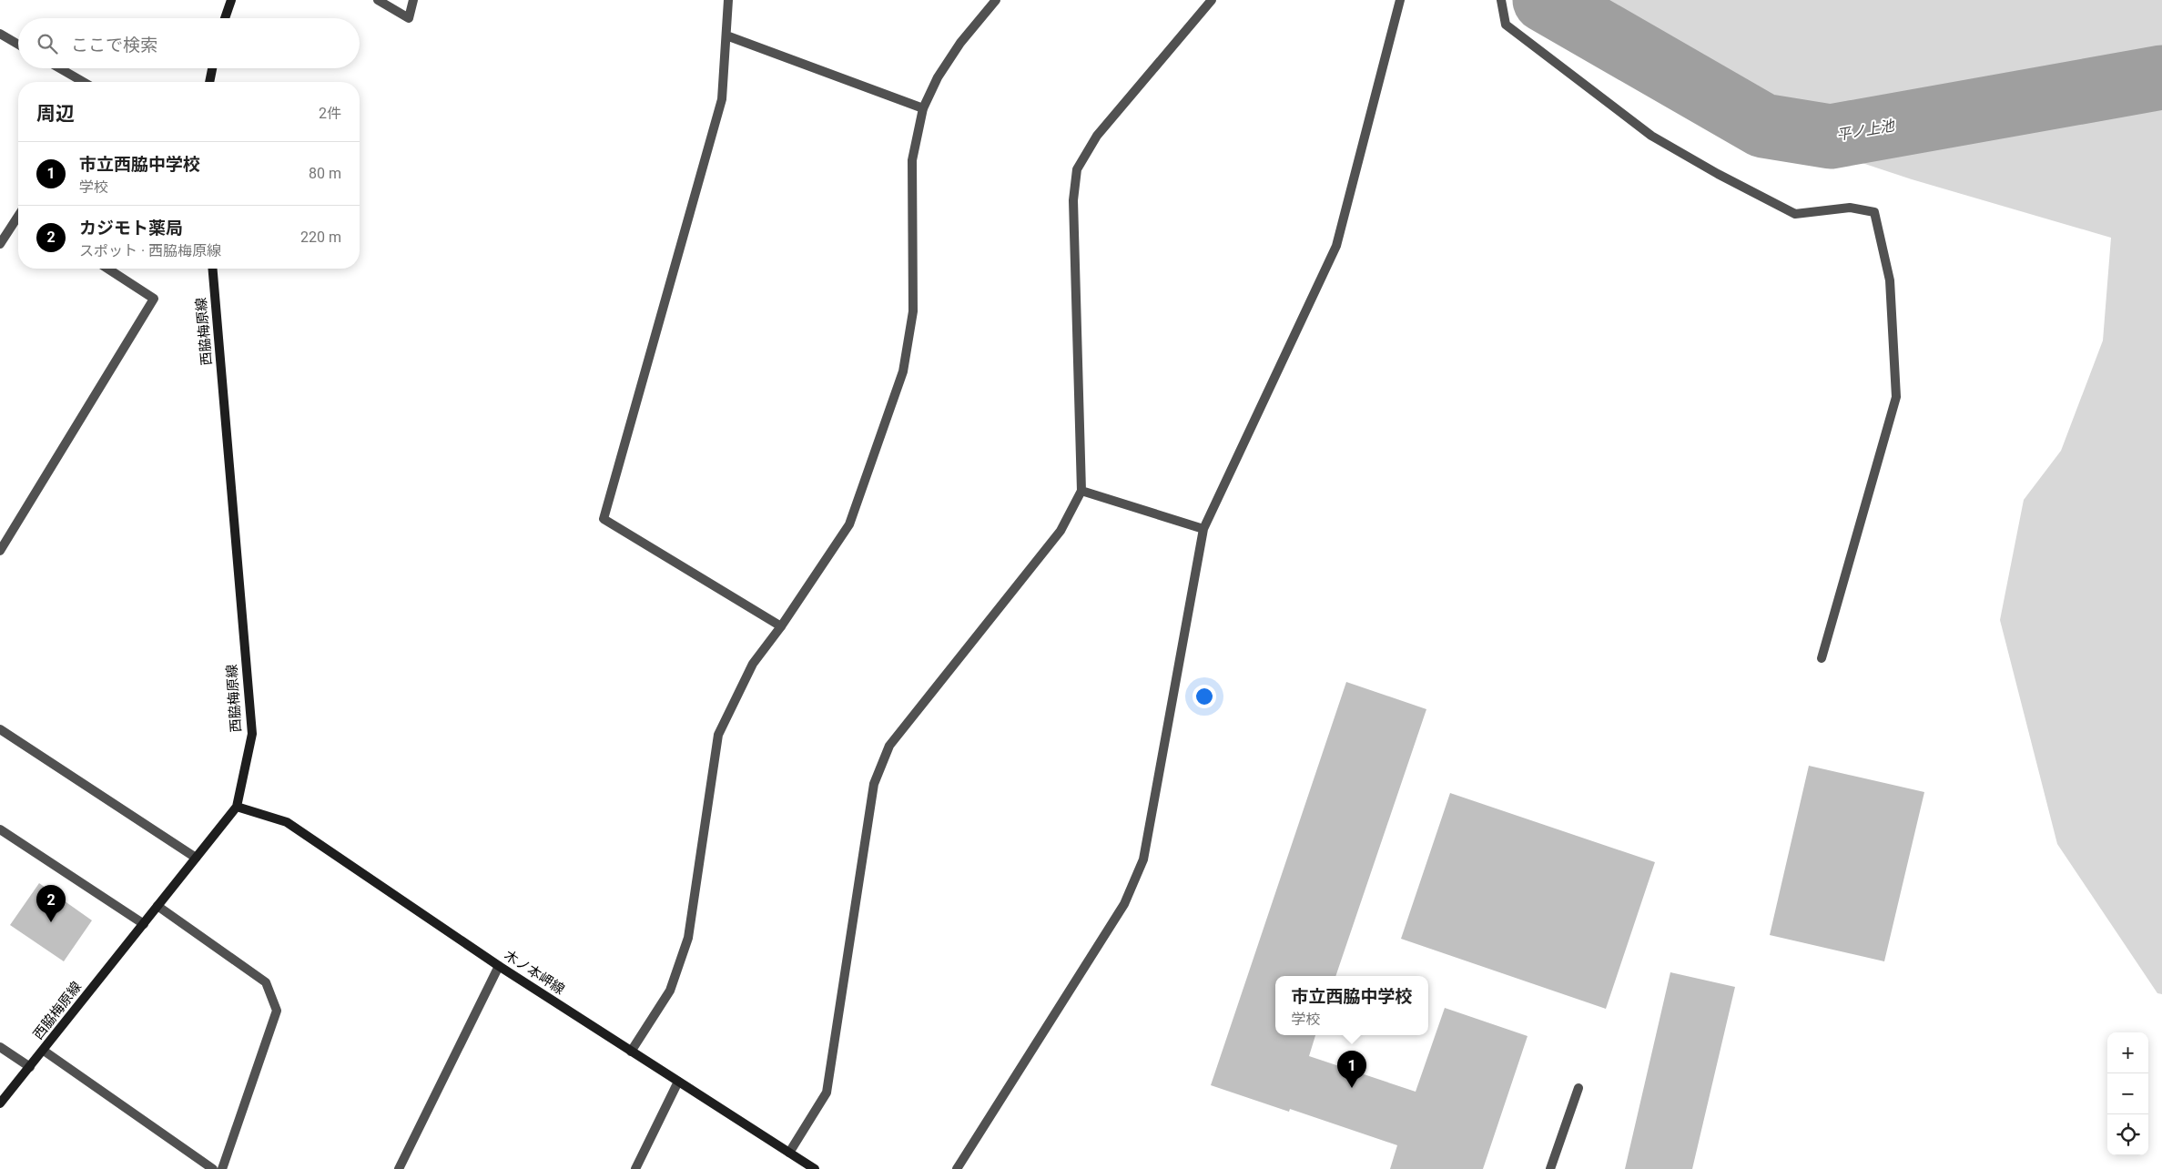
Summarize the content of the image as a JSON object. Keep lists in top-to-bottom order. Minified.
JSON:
{"streets":{"main road":["西脇梅原線","木ノ本岬線"]},"crossings":[["西脇梅原線","木ノ本岬線"]],"water":["平ノ上池"],"page":{"search":"ここで検索","heading":["周辺","2件"],"list":[{"mark":"1","name":"市立西脇中学校","note":"学校","value":"80 m"},{"mark":"2","name":"カジモト薬局","note":"スポット · 西脇梅原線","value":"220 m"}],"pins":["2","1"],"popup":["市立西脇中学校","学校"],"map_buttons":["+","−"]}}
